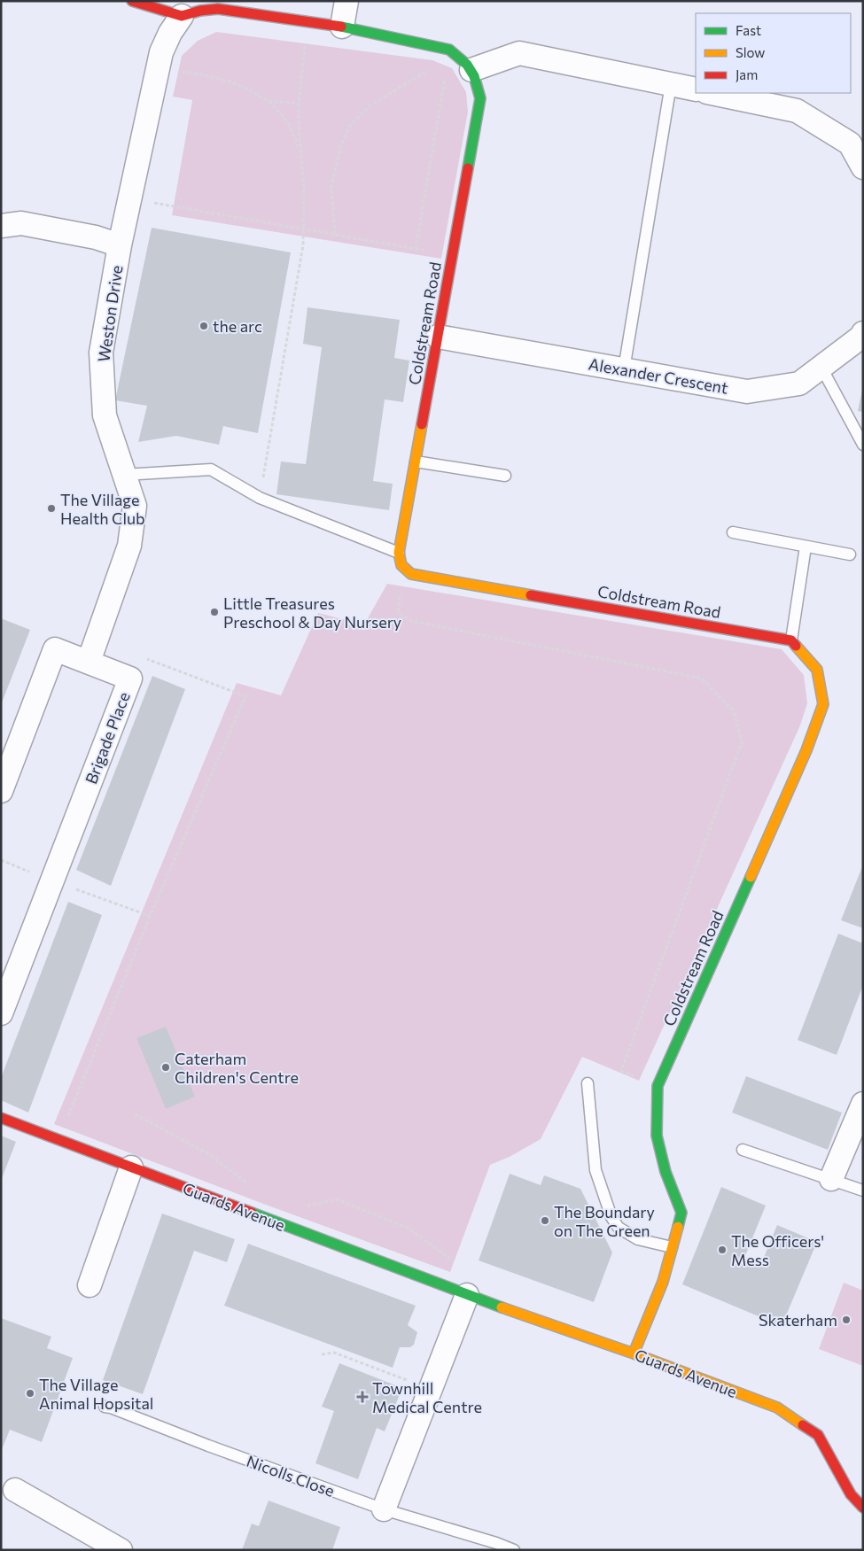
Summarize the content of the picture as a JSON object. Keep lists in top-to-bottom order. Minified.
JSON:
{"streets":{"street":["Weston Drive","Coldstream Road","Alexander Crescent","Brigade Place","Guards Avenue"],"lane":["Nicolls Close"]},"crossings":[["Weston Drive","Brigade Place"],["Coldstream Road","Alexander Crescent"],["Coldstream Road","Guards Avenue"]],"places":{"other":["the arc","The Village Health Club","Little Treasures Preschool & Day Nursery","Caterham Children's Centre","The Boundary on The Green","The Officers' Mess","Skaterham","The Village Animal Hopsital"],"health":["Townhill Medical Centre"]},"legend":["Fast","Slow","Jam"]}
